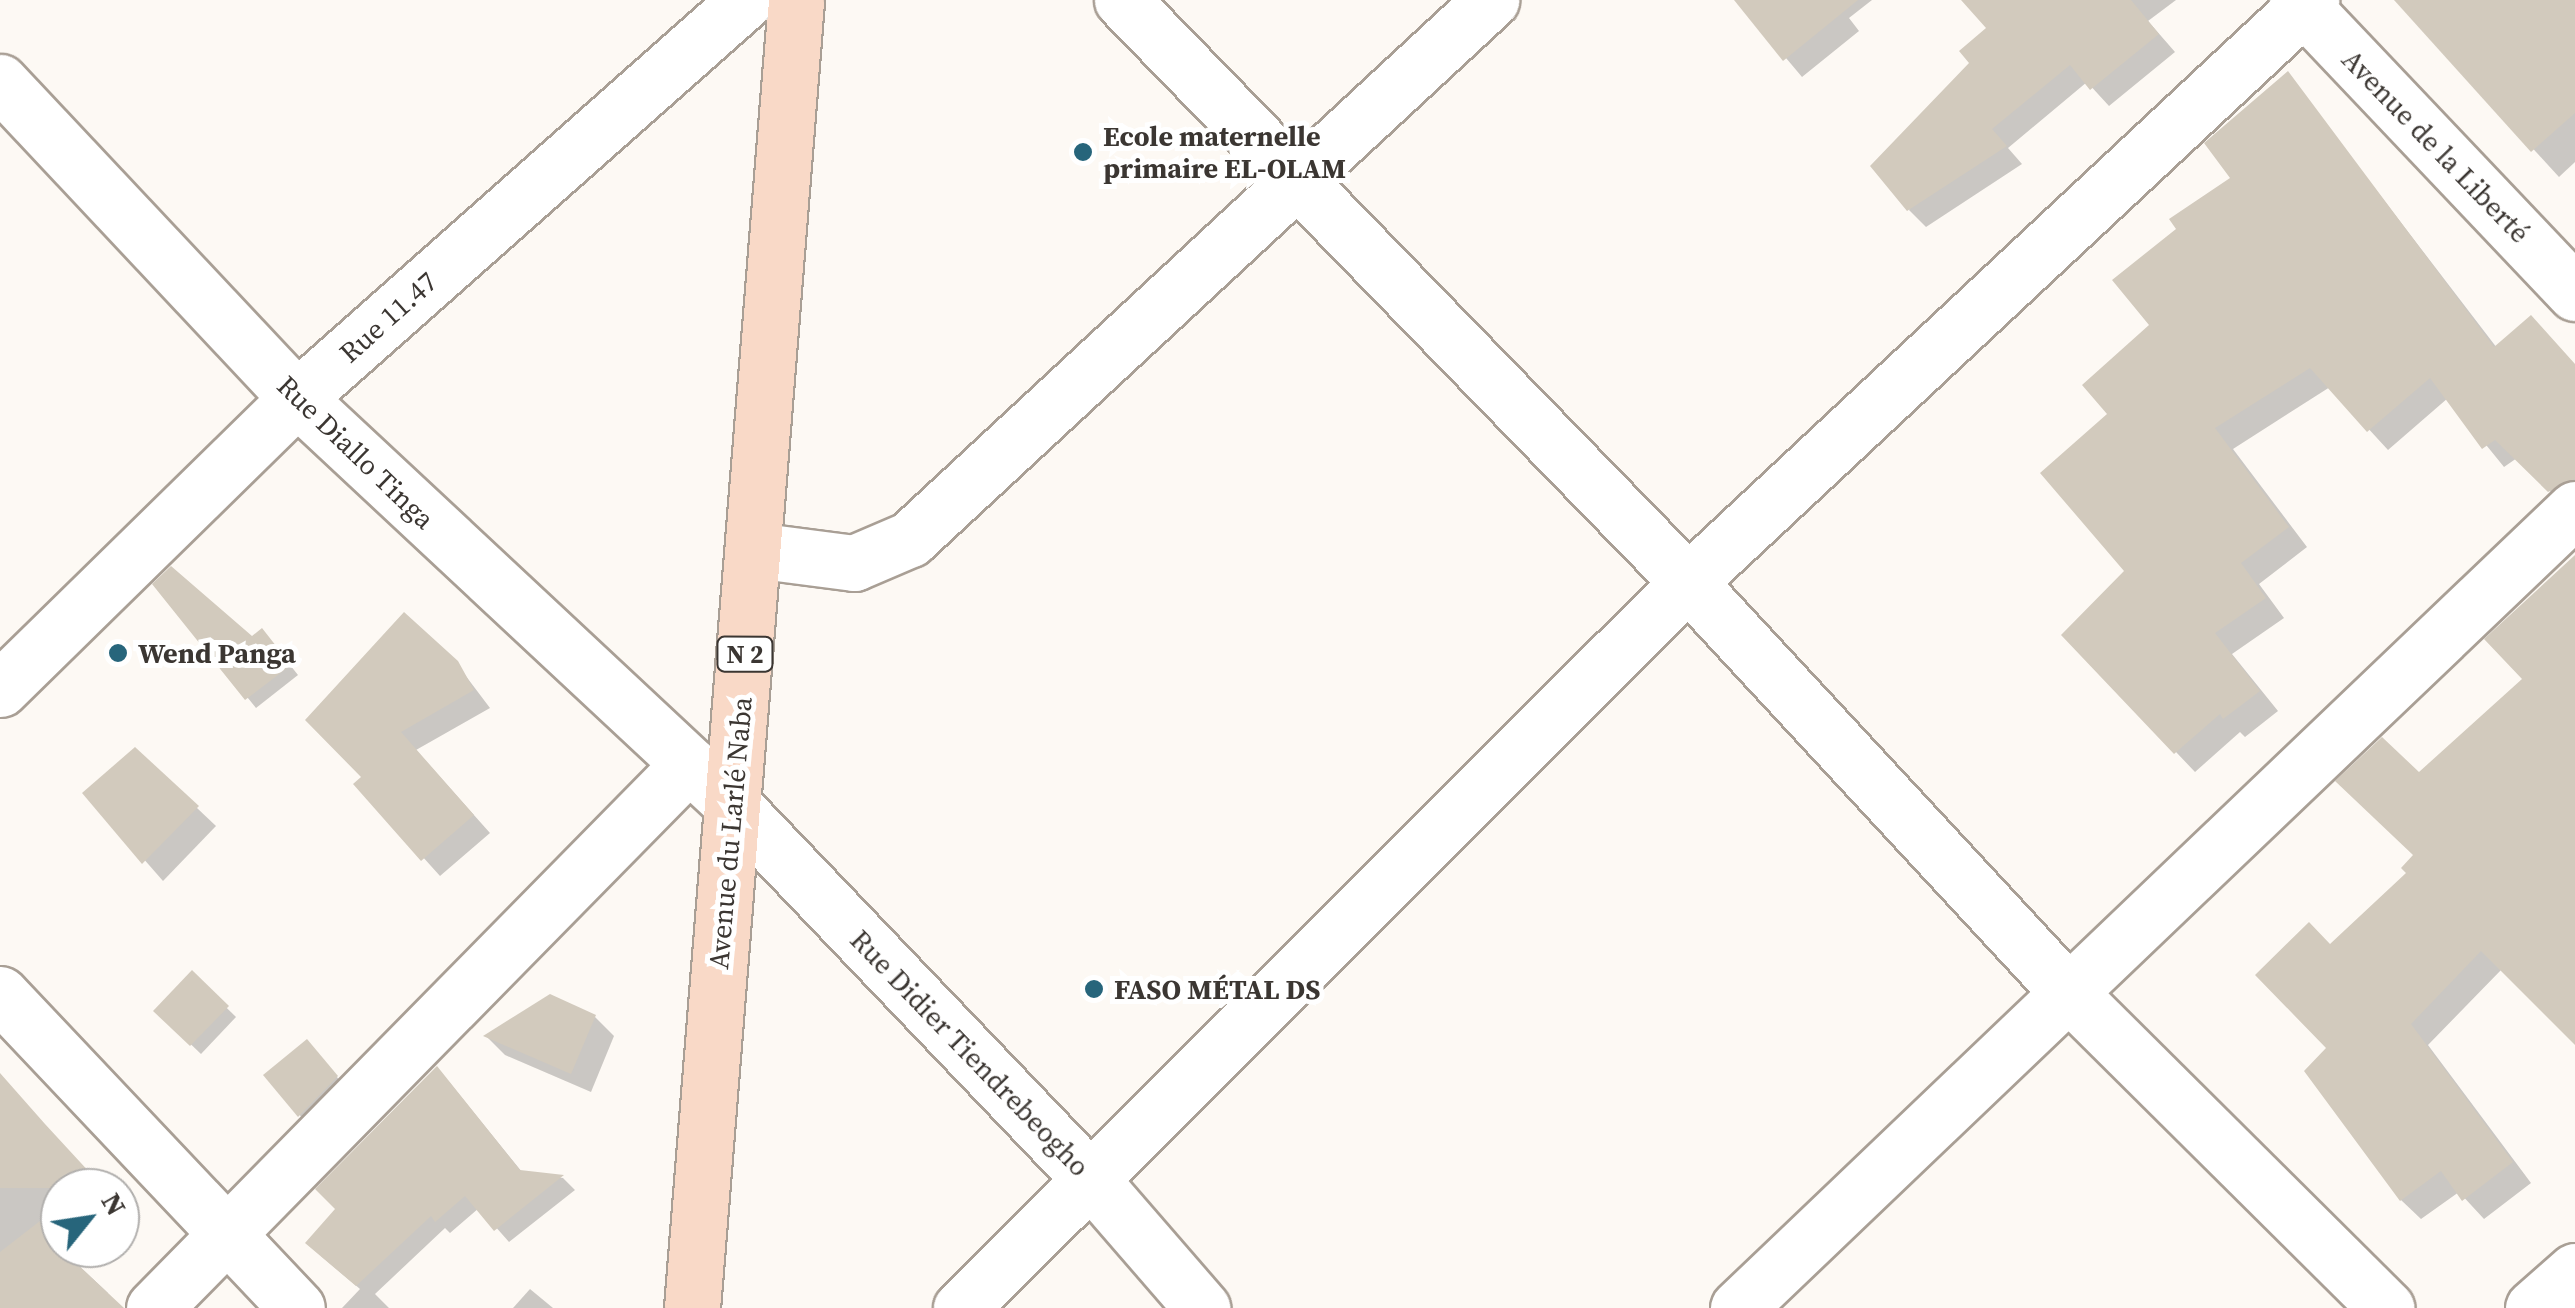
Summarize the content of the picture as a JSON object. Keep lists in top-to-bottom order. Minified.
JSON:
{"streets":{"main road":["N 2","Avenue du Larlé Naba"],"street":["Avenue de la Liberté","Rue 11.47","Rue Diallo Tinga","Rue Didier Tiendrebeogho"]},"crossings":[["Rue 11.47","Rue Diallo Tinga"],["Rue Diallo Tinga","Avenue du Larlé Naba"],["Rue Diallo Tinga","Rue Didier Tiendrebeogho"],["Avenue du Larlé Naba","Rue Didier Tiendrebeogho"]],"places":["Ecole maternelle primaire EL-OLAM","Wend Panga","FASO MÉTAL DS"],"north":"top right"}
